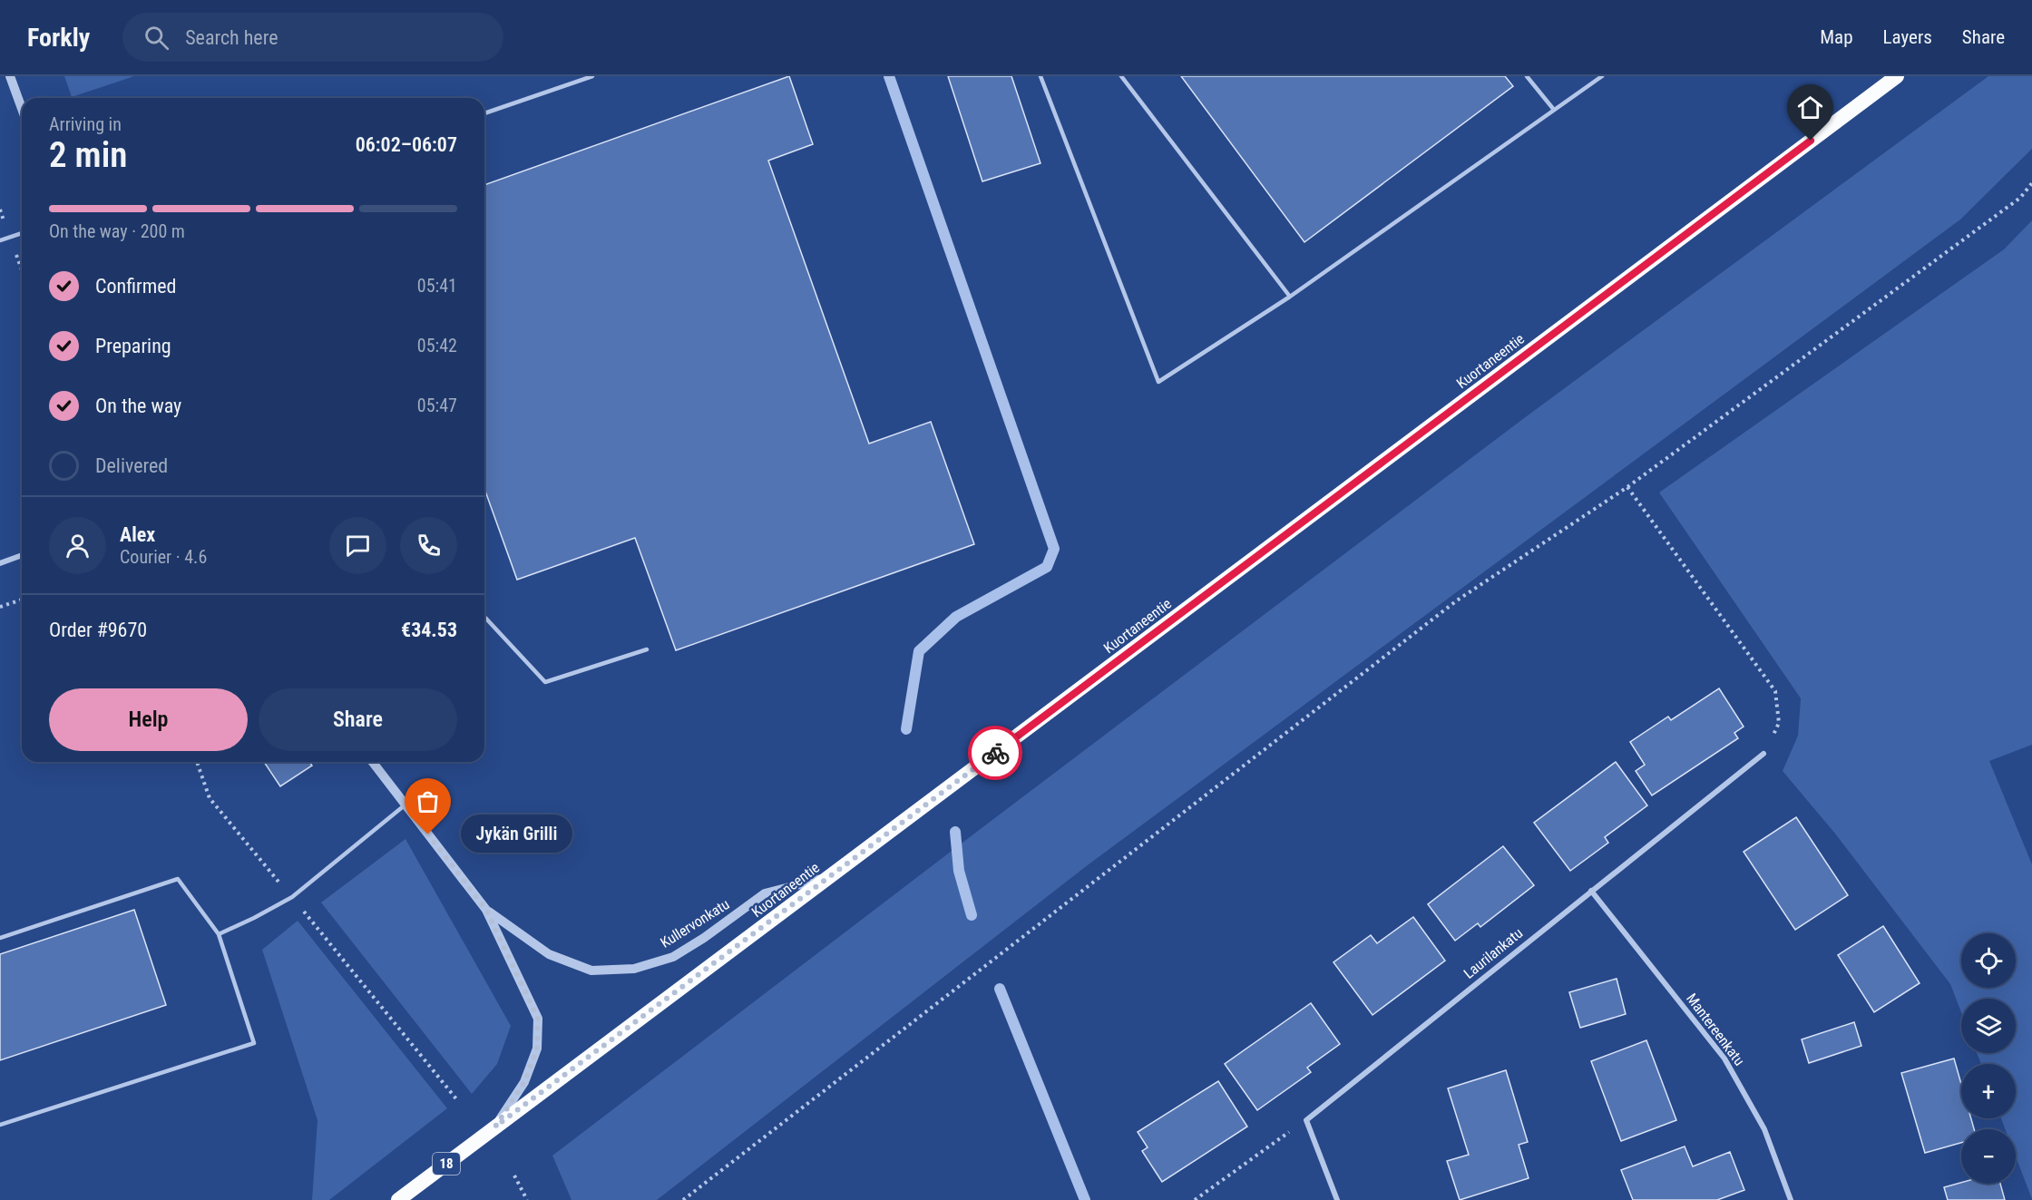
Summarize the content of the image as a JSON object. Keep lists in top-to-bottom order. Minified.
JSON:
{"streets":{"highway":["Kuortaneentie","18"],"street":["Kullervonkatu","Laurilankatu","Mantereenkatu"]},"crossings":[["Kuortaneentie","Kullervonkatu"],["Laurilankatu","Mantereenkatu"]],"places":["Jykän Grilli"],"page":{"header":"Forkly","search":"Search here","nav":["Map","Layers","Share"],"heading":["2 min","Arriving in","06:02–06:07"],"panel":["Alex","Courier · 4.6","Order #9670","€34.53"],"bar":"On the way · 200 m","list":[["Confirmed","05:41"],["Preparing","05:42"],["On the way","05:47"],"Delivered"],"buttons":["Help","Share"],"bubble":"Jykän Grilli","map_buttons":["+","−"]}}
